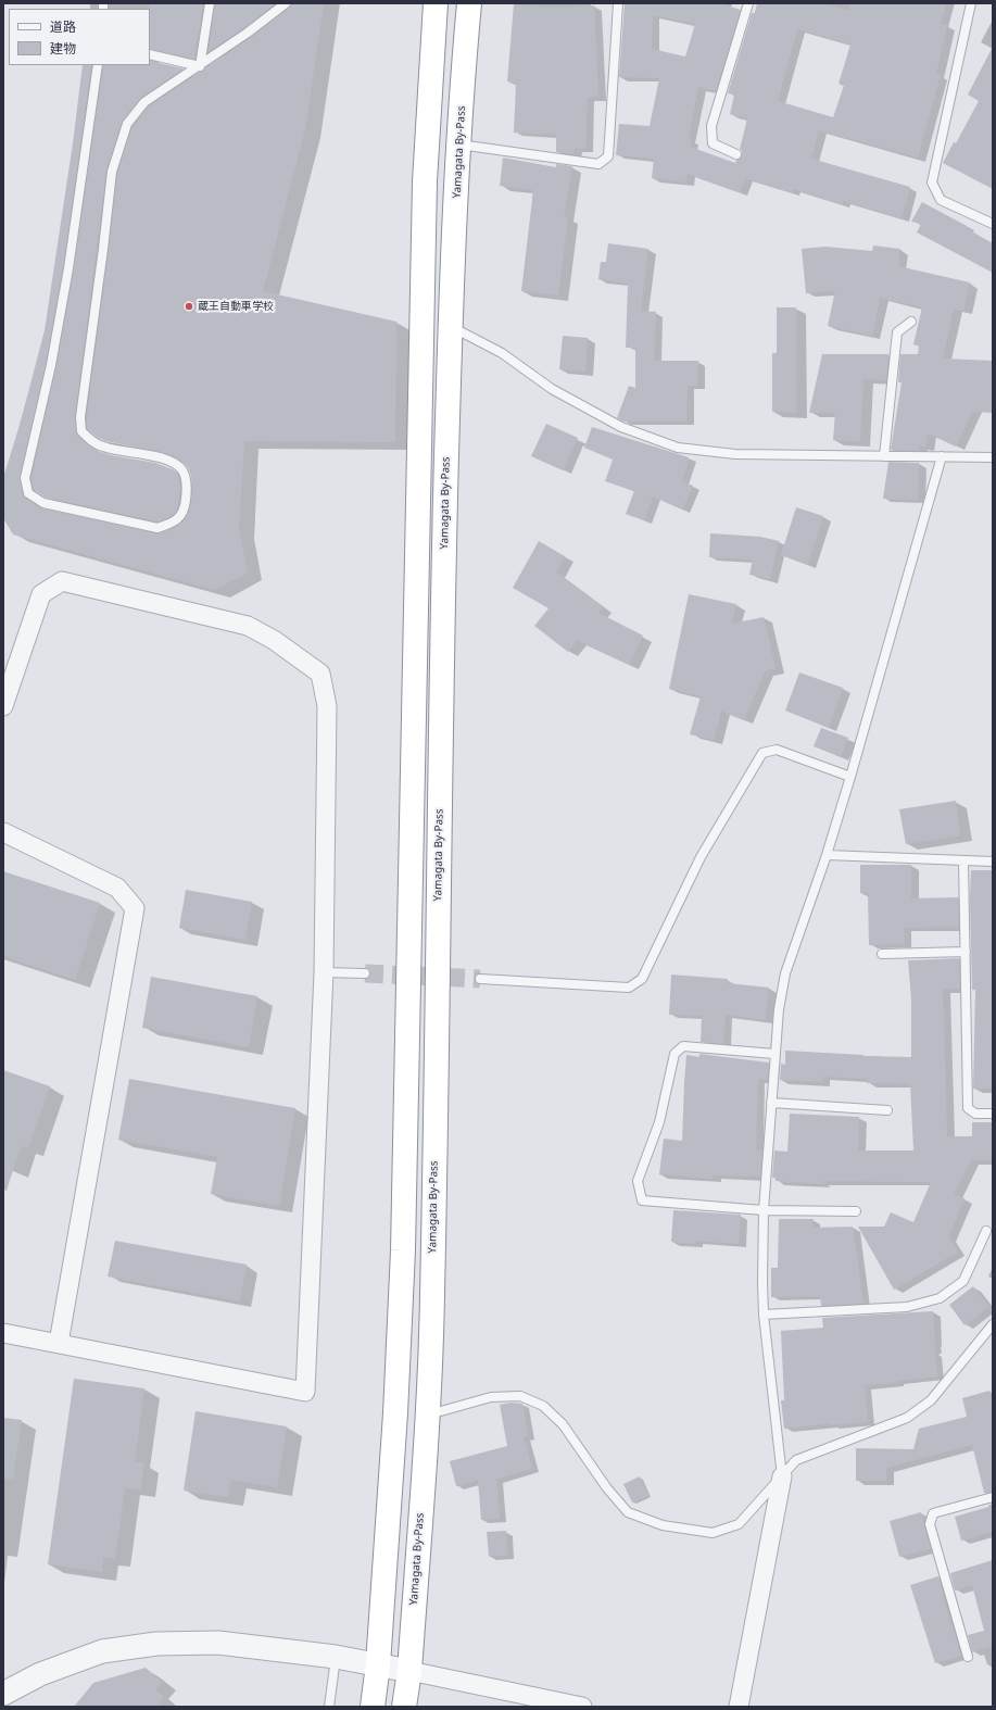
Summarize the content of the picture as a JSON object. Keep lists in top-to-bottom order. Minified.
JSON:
{"streets":{"highway":["Yamagata By-Pass"]},"places":["蔵王自動車学校"],"legend":["道路","建物"]}
